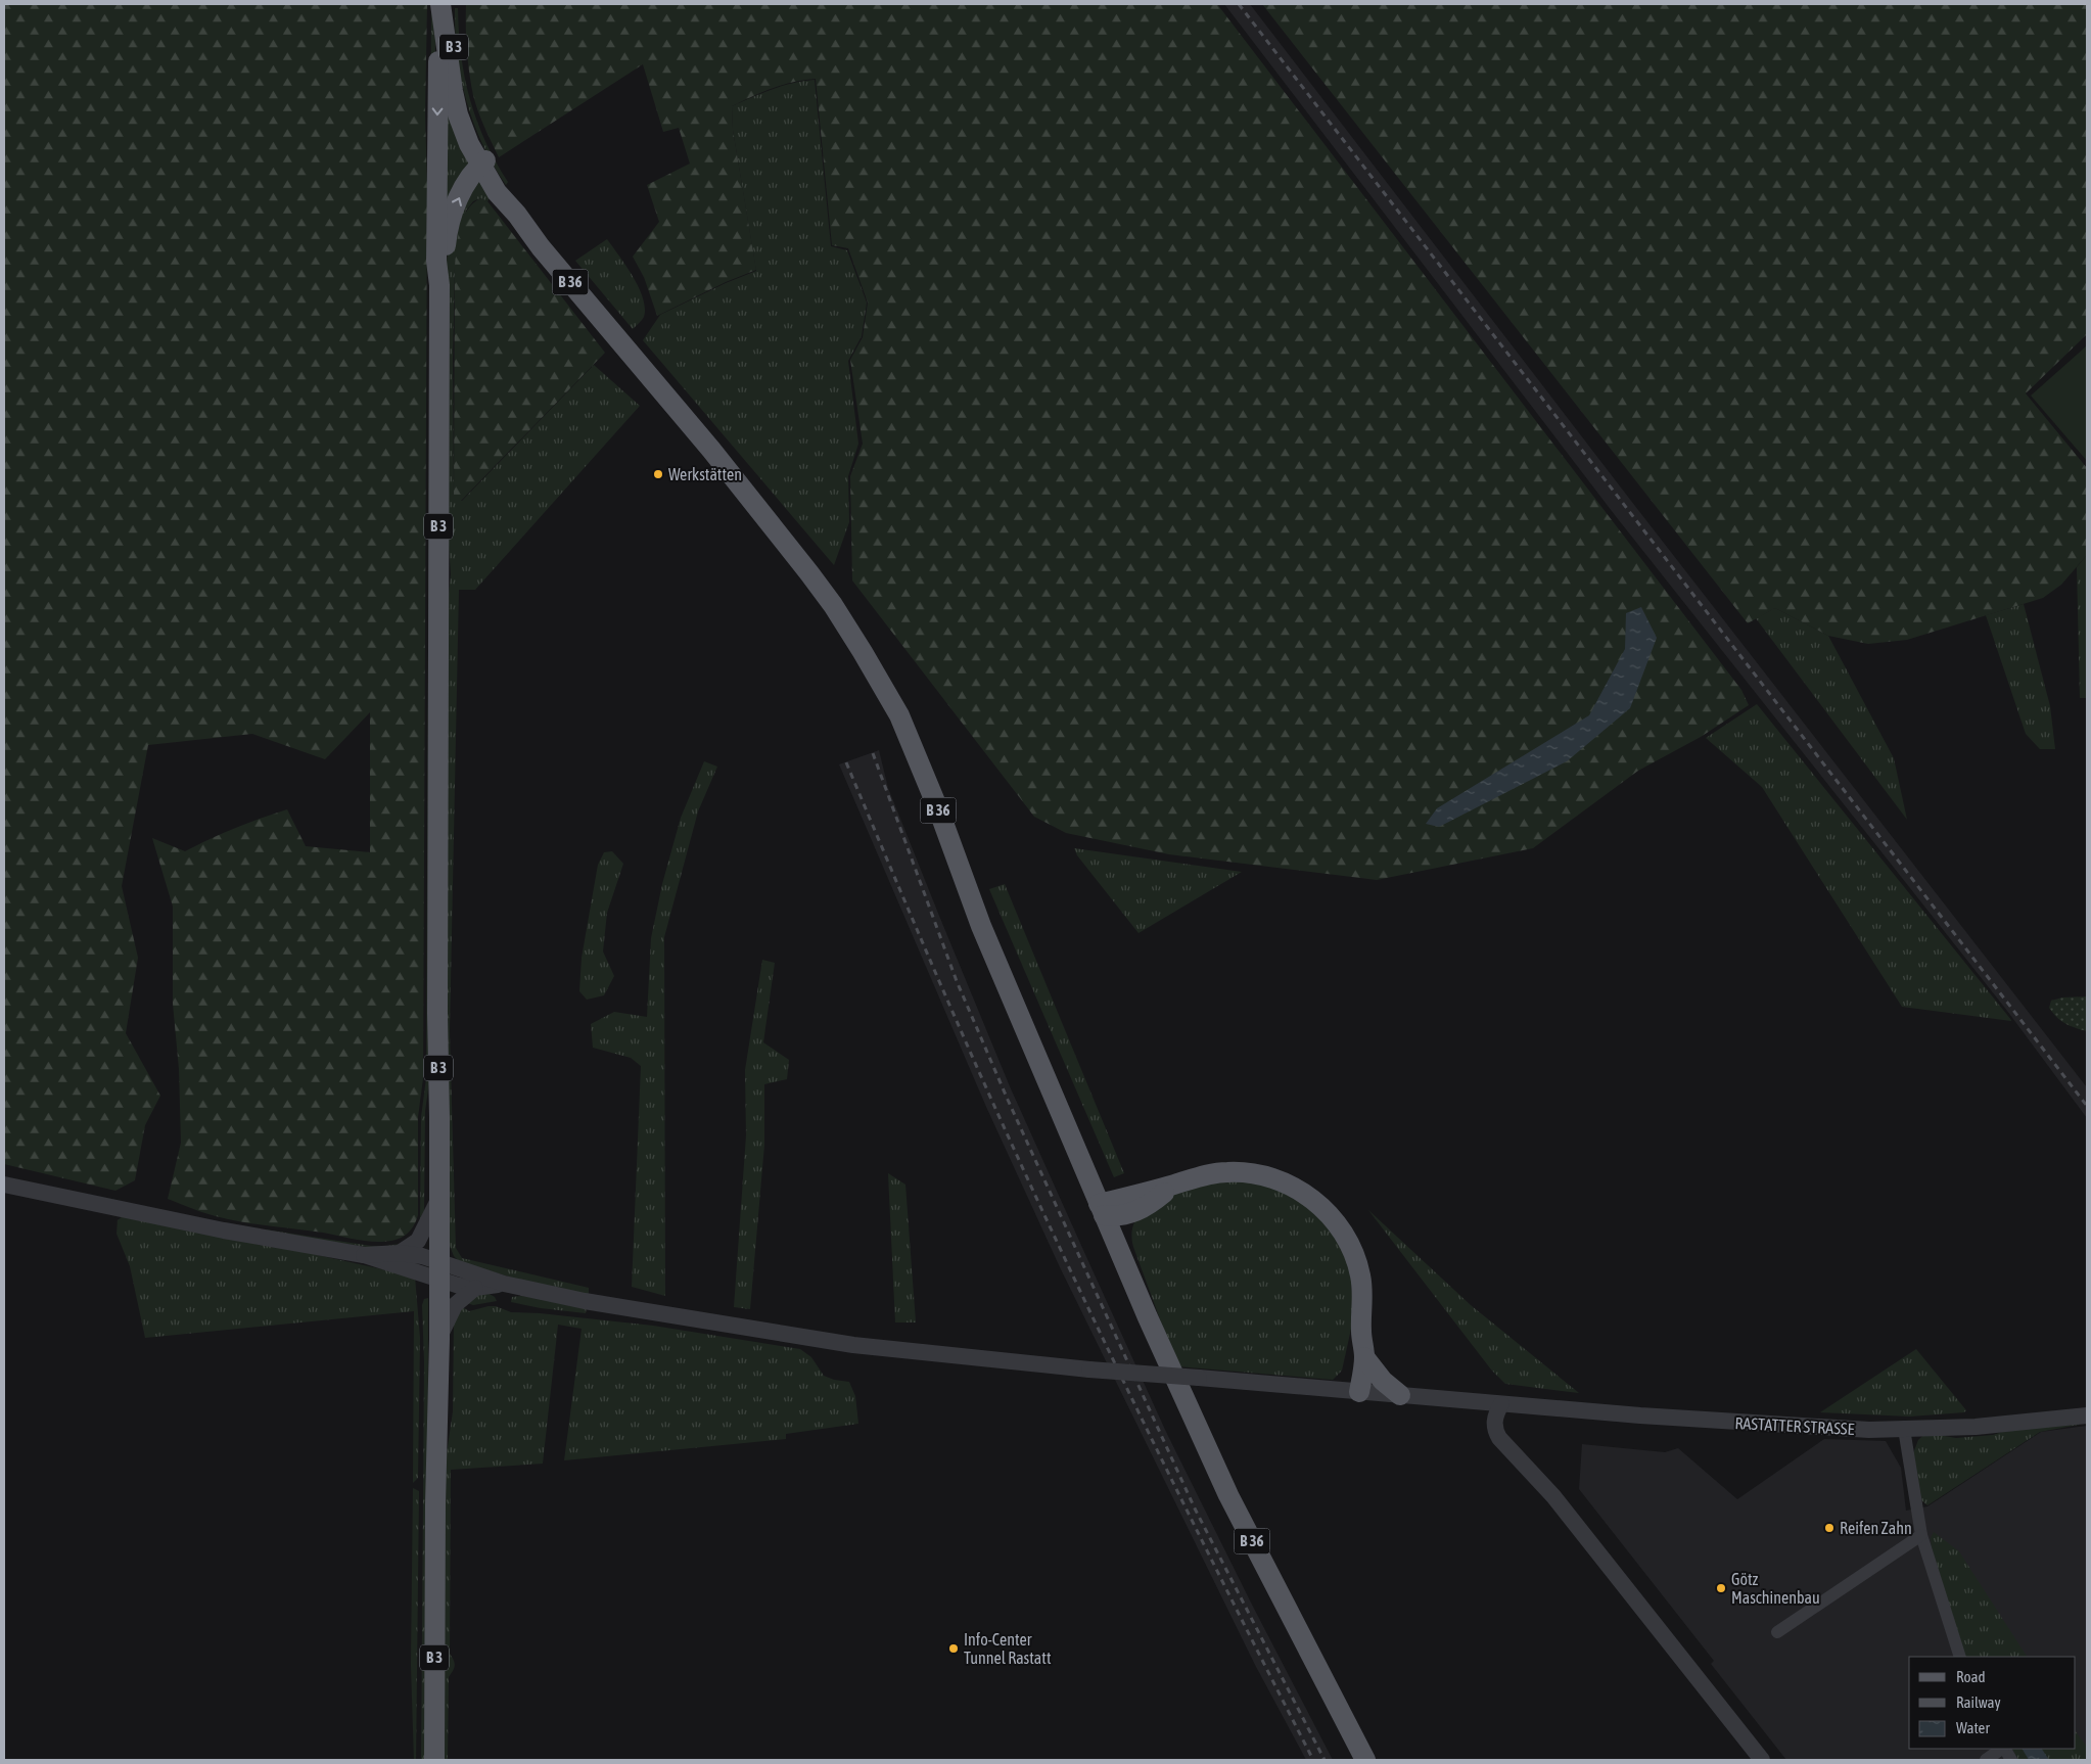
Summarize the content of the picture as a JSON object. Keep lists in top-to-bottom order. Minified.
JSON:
{"streets":{"main road":["B 3","B 36"],"street":["RASTATTER STRASSE"]},"crossings":[["B 3","B 36"]],"places":["Werkstätten","Reifen Zahn","Götz Maschinenbau","Info-Center Tunnel Rastatt"],"legend":["Road","Railway","Water"]}
